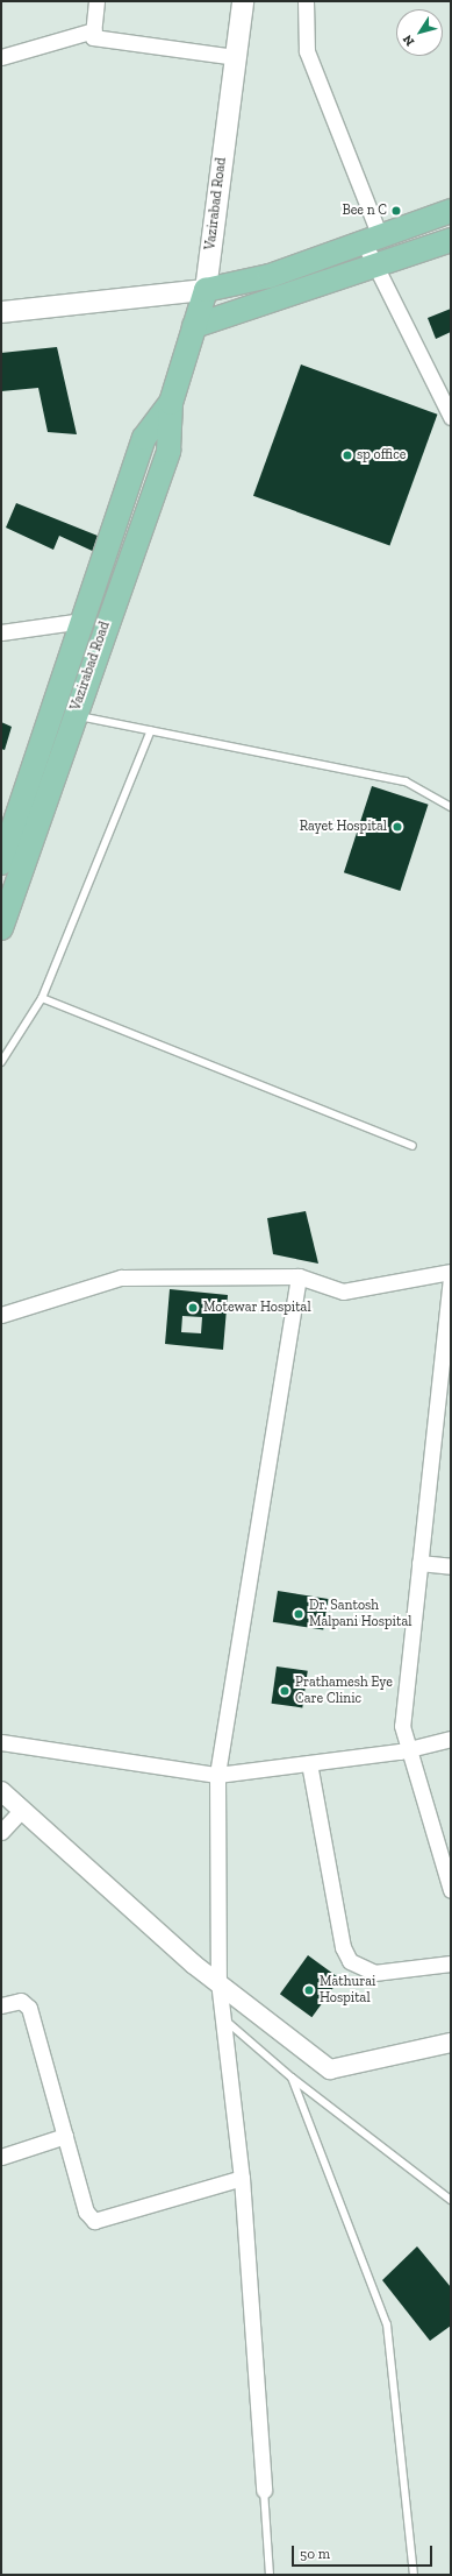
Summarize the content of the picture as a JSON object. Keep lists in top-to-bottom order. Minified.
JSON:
{"streets":{"main road":["Vazirabad Road"]},"places":["Bee n C","sp office","Rayet Hospital","Motewar Hospital","Dr. Santosh Malpani Hospital","Prathamesh Eye Care Clinic","Mathurai Hospital"],"scale_bar":"50 m","north":"bottom left"}
